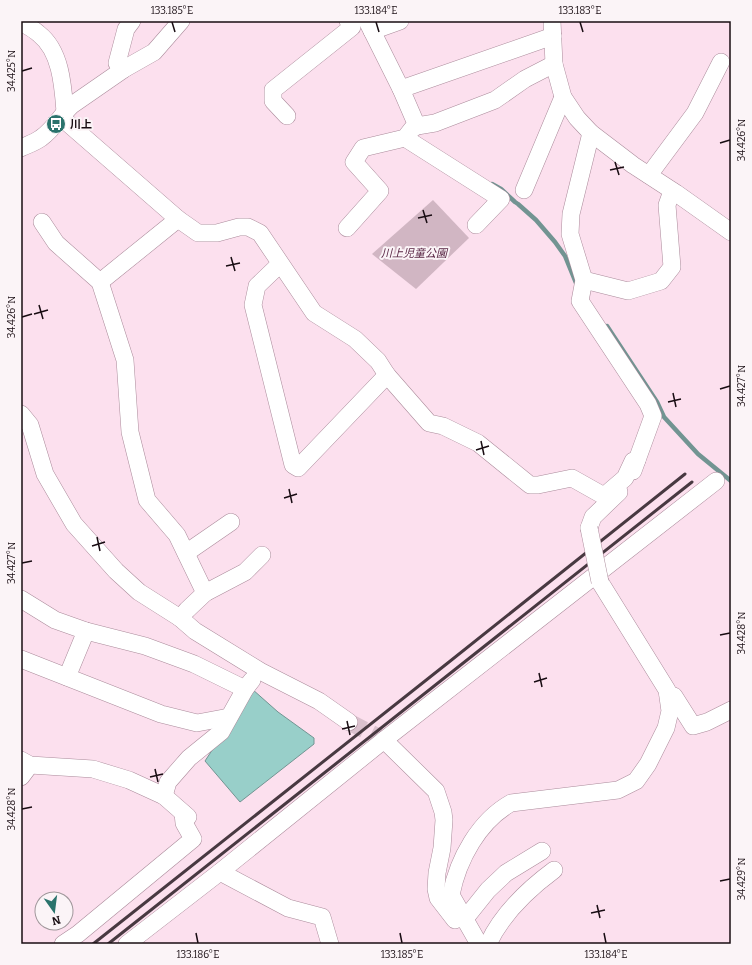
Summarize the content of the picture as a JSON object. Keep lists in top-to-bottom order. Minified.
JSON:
{"parks":["川上児童公園"],"places":{"bus stop":["川上"]},"north":"bottom","coordinates":["133.185°E","133.184°E","133.183°E","34.425°N","34.426°N","34.427°N","34.428°N","34.429°N","133.186°E"]}
